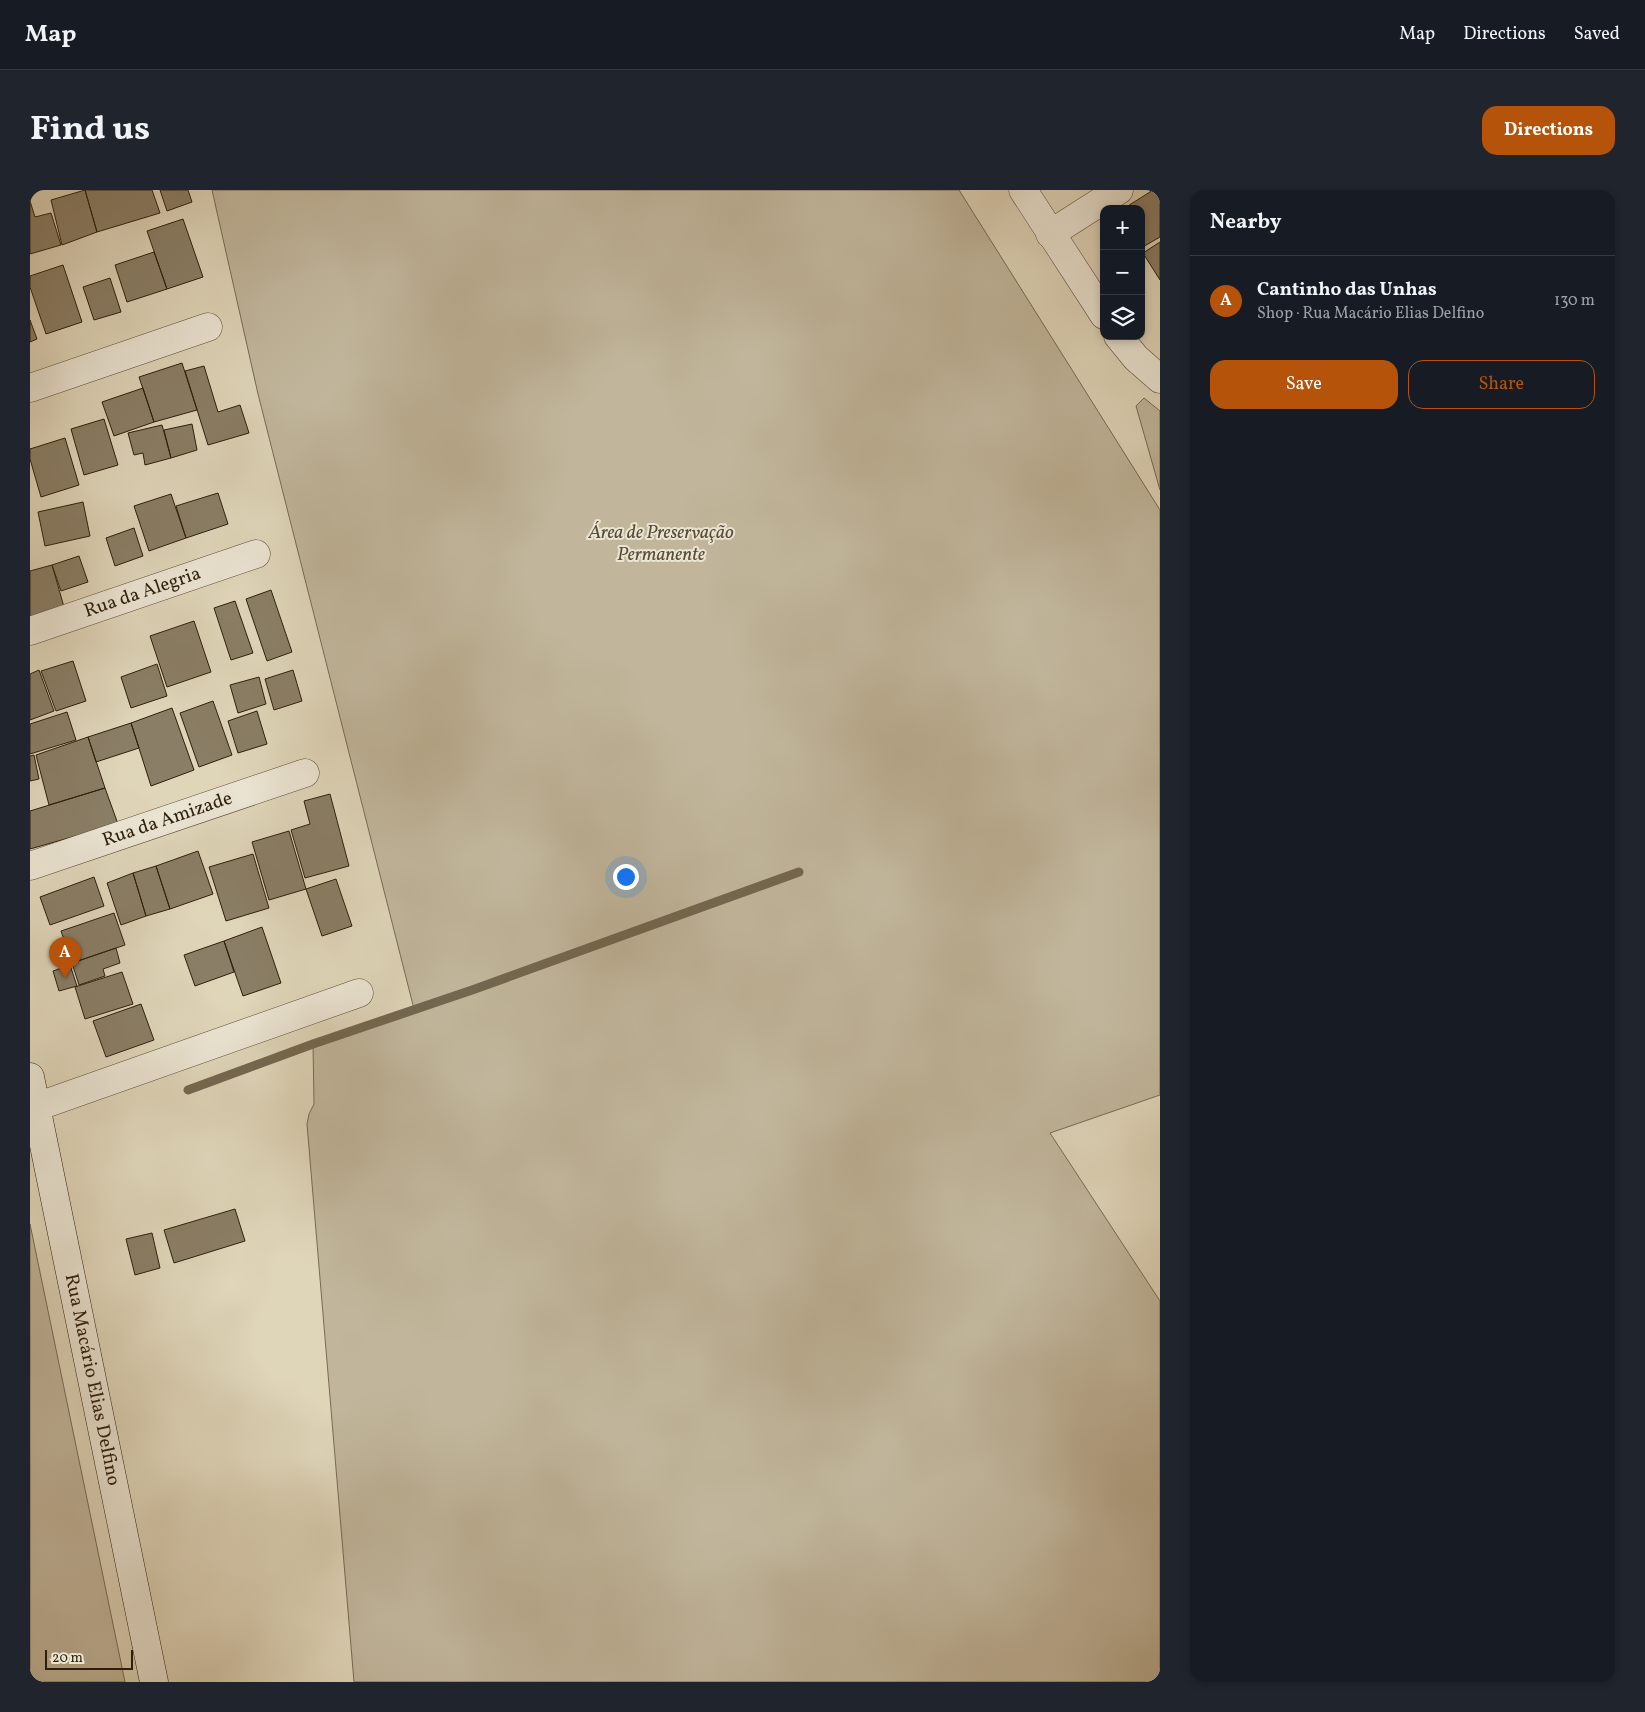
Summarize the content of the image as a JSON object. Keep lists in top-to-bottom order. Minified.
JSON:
{"streets":{"street":["Rua da Alegria","Rua da Amizade","Rua Macário Elias Delfino"]},"parks":["Área de Preservação Permanente"],"scale_bar":"20 m","page":{"header":"Map","nav":["Map","Directions","Saved"],"title":"Find us","buttons":["Directions",["Save","Share"]],"heading":"Nearby","map_buttons":["+","−"],"list":[{"mark":"A","name":"Cantinho das Unhas","note":"Shop · Rua Macário Elias Delfino","value":"130 m"}],"pins":"A","scale":"20 m"}}
